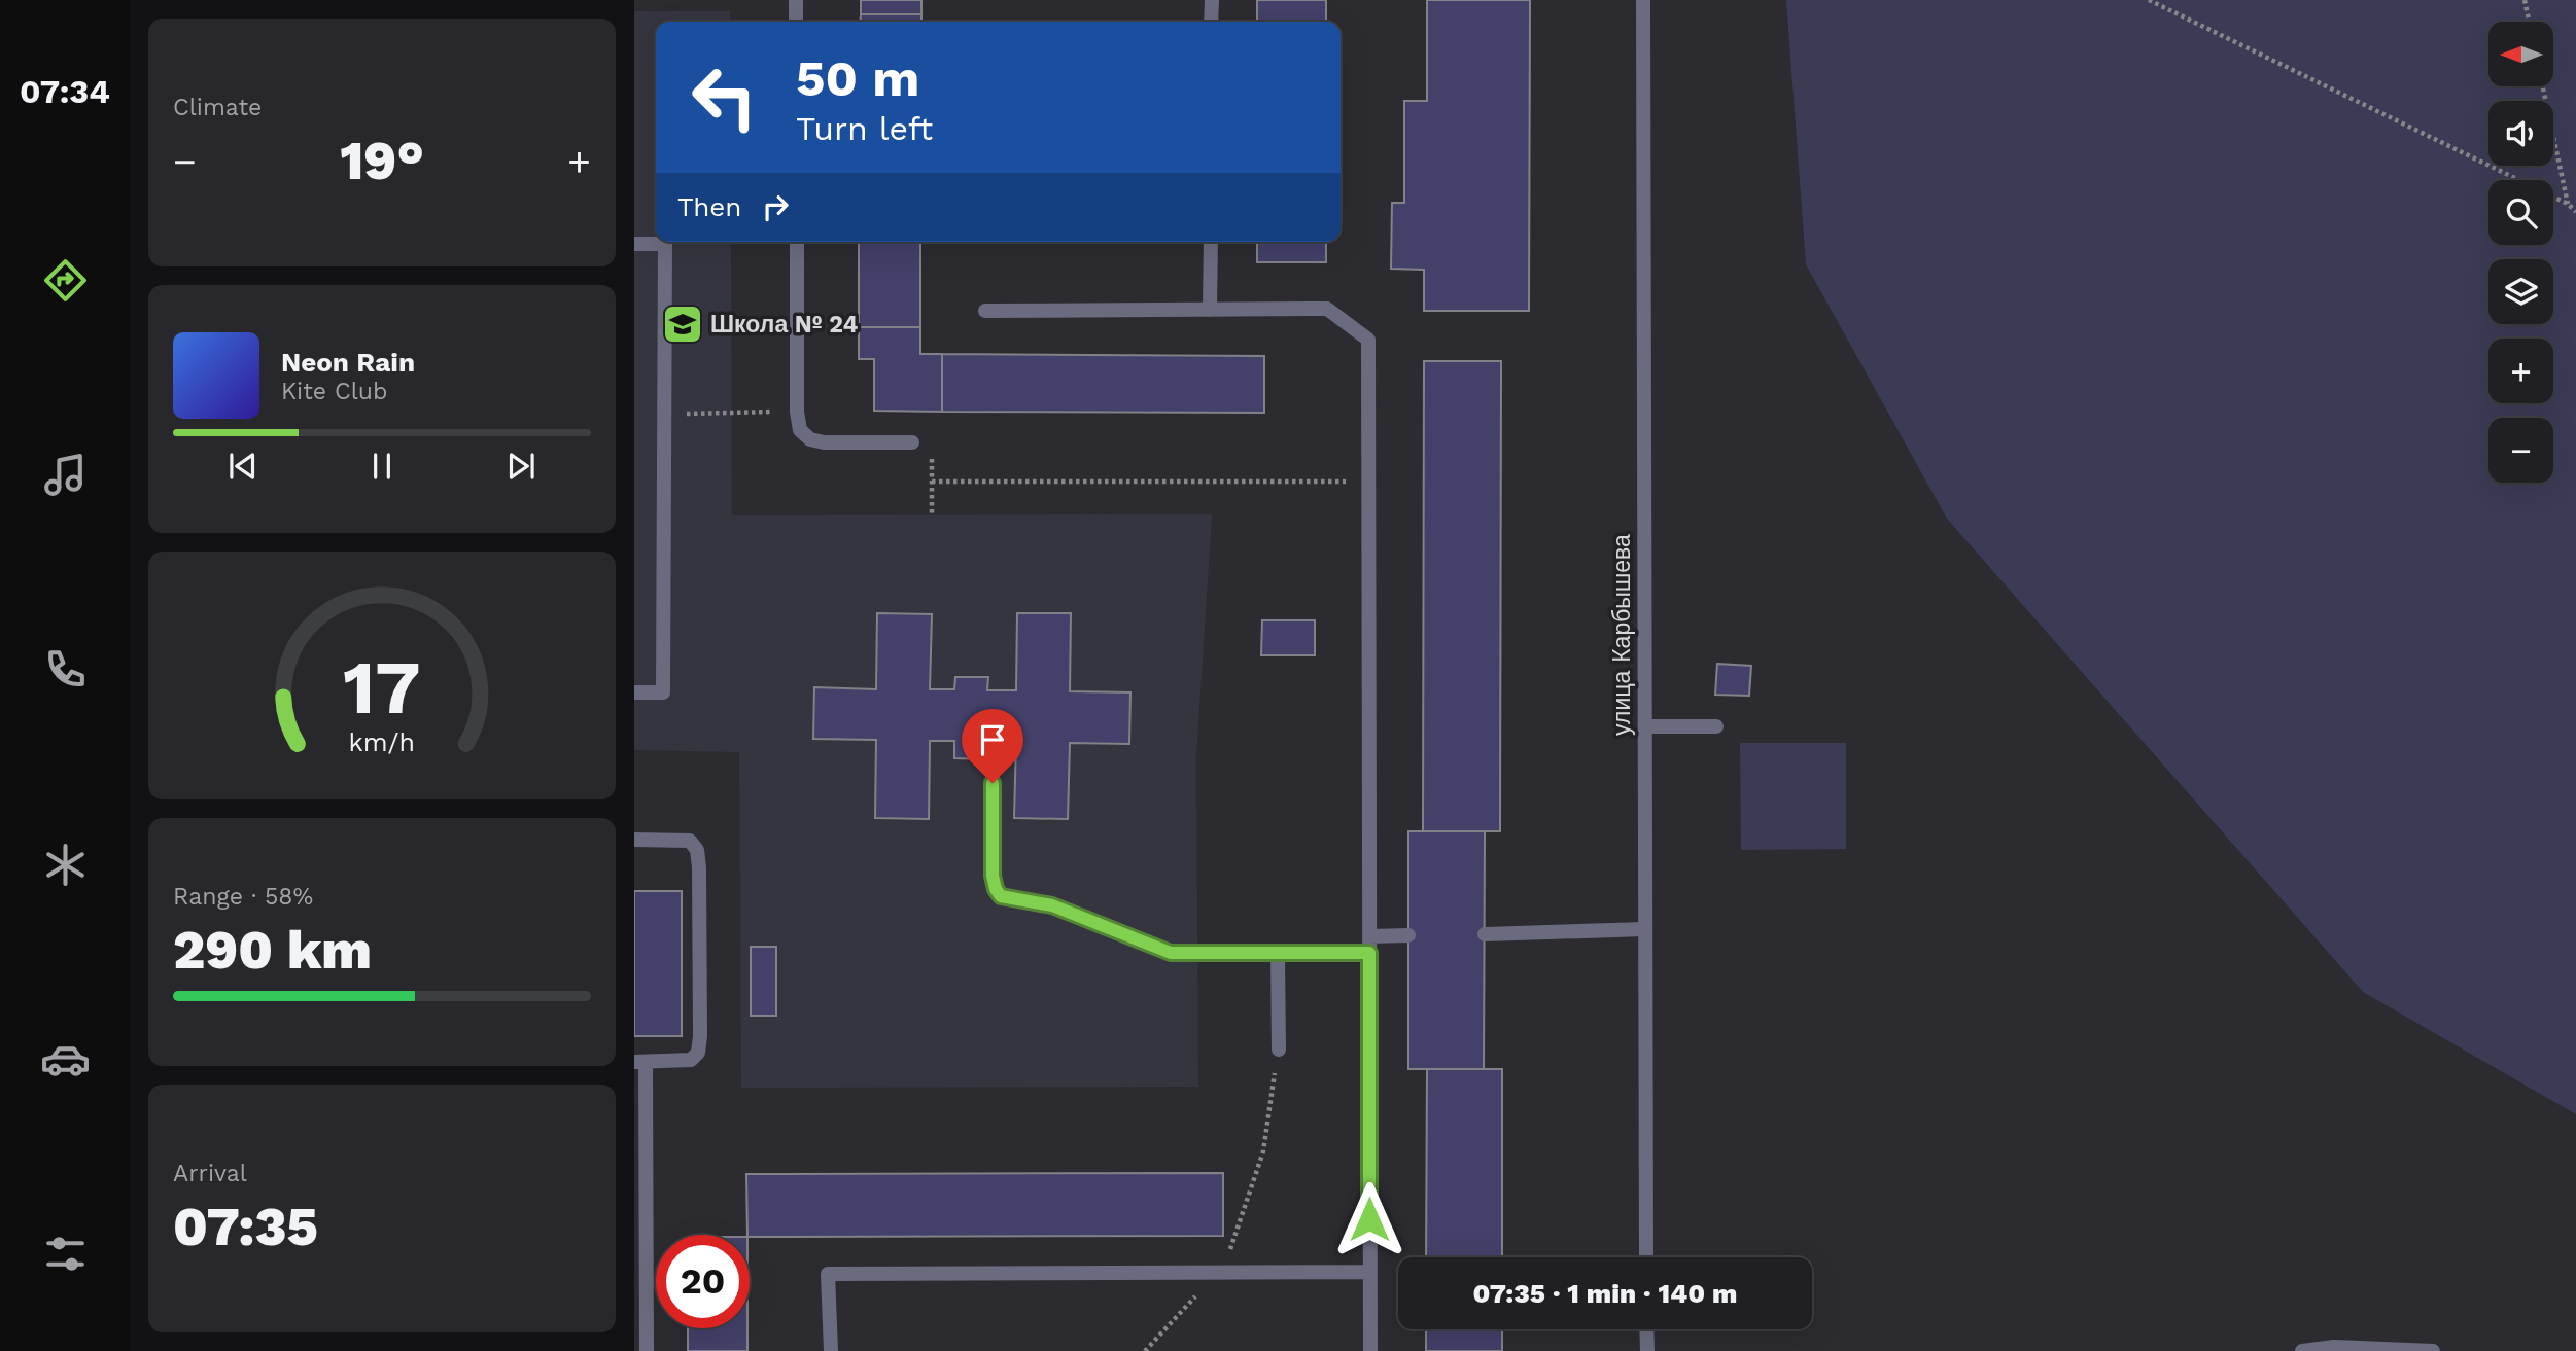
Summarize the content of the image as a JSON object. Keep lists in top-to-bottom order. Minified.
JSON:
{"streets":{"street":["улица Карбышева"]},"places":{"school or university":["Школа № 24"]},"north":"left","page":{"tabs":"07:34","tile":["Climate",["Range · 58%","290 km"],["Arrival","07:35"]],"map_buttons":["+","−"],"turn":["50 m","Turn left"],"heat":["−","19°","+"],"then":"Then","song":["Neon Rain","Kite Club"],"limit":"20","trip":"07:35 · 1 min · 140 m","gauge":["17","km/h"]}}
